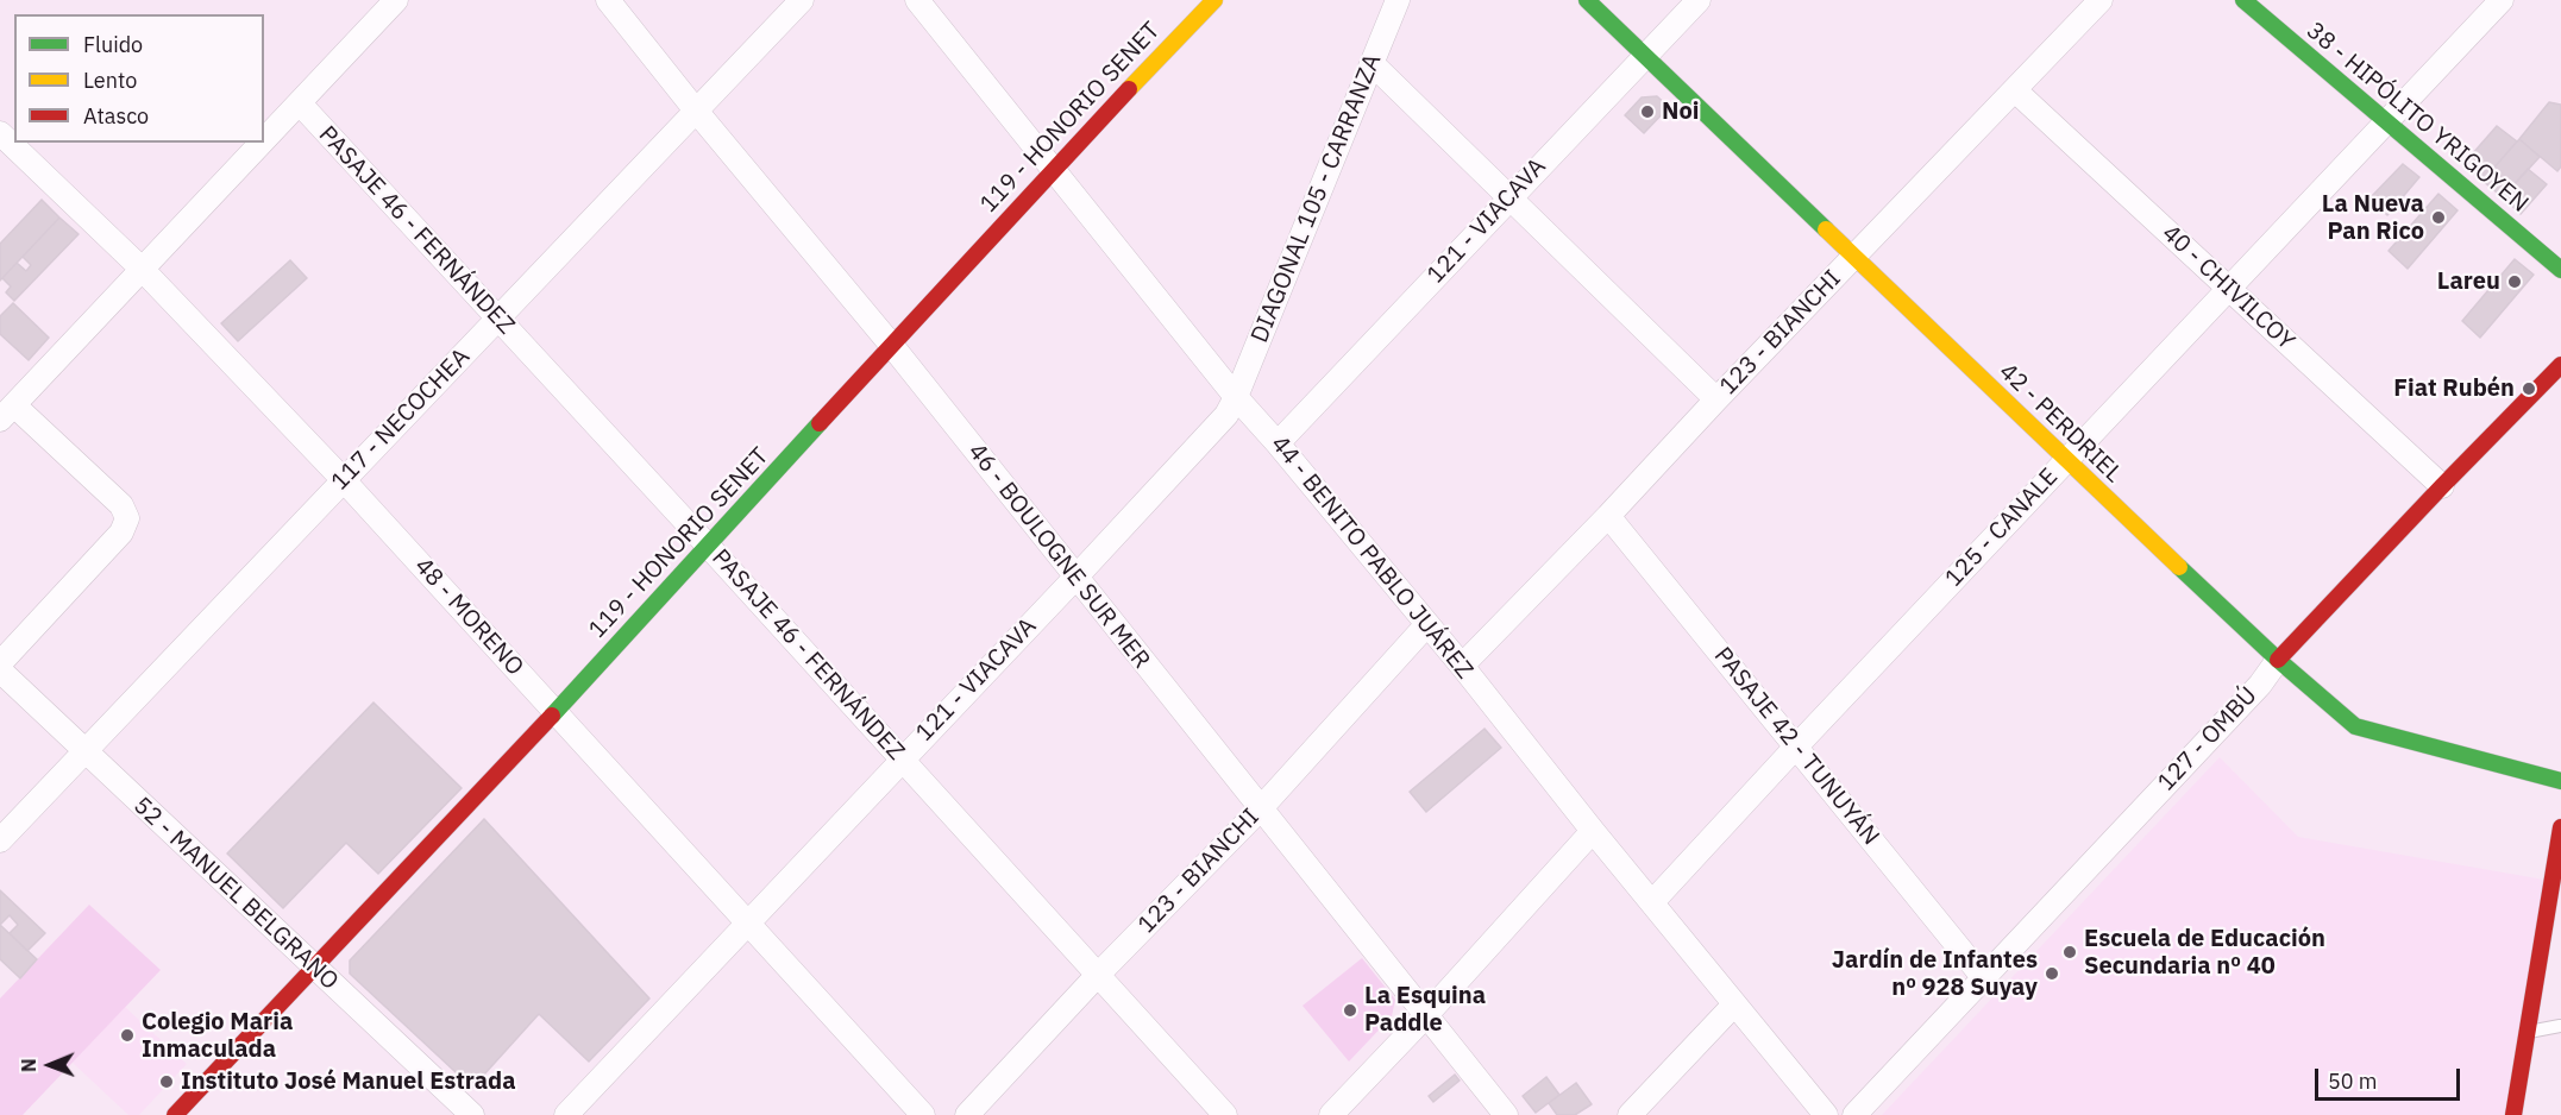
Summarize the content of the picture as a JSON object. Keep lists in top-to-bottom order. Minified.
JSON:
{"streets":{"street":["119 - HONORIO SENET","38 - HIPÓLITO YRIGOYEN","DIAGONAL 105 - CARRANZA","121 - VIACAVA","PASAJE 46 - FERNÁNDEZ","40 - CHIVILCOY","123 - BIANCHI","117 - NECOCHEA","42 - PERDRIEL","125 - CANALE","46 - BOULOGNE SUR MER","44 - BENITO PABLO JUÁREZ","48 - MORENO","127 - OMBÚ","PASAJE 42 - TUNUYÁN","52 - MANUEL BELGRANO"]},"crossings":[["119 - HONORIO SENET","PASAJE 46 - FERNÁNDEZ"],["119 - HONORIO SENET","46 - BOULOGNE SUR MER"],["119 - HONORIO SENET","44 - BENITO PABLO JUÁREZ"],["119 - HONORIO SENET","48 - MORENO"],["119 - HONORIO SENET","52 - MANUEL BELGRANO"],["38 - HIPÓLITO YRIGOYEN","125 - CANALE"],["DIAGONAL 105 - CARRANZA","121 - VIACAVA"],["DIAGONAL 105 - CARRANZA","44 - BENITO PABLO JUÁREZ"],["121 - VIACAVA","PASAJE 46 - FERNÁNDEZ"],["121 - VIACAVA","42 - PERDRIEL"],["121 - VIACAVA","46 - BOULOGNE SUR MER"],["121 - VIACAVA","44 - BENITO PABLO JUÁREZ"],["121 - VIACAVA","48 - MORENO"],["PASAJE 46 - FERNÁNDEZ","123 - BIANCHI"],["PASAJE 46 - FERNÁNDEZ","117 - NECOCHEA"],["40 - CHIVILCOY","123 - BIANCHI"],["40 - CHIVILCOY","125 - CANALE"],["40 - CHIVILCOY","127 - OMBÚ"],["123 - BIANCHI","42 - PERDRIEL"],["123 - BIANCHI","46 - BOULOGNE SUR MER"],["123 - BIANCHI","44 - BENITO PABLO JUÁREZ"],["123 - BIANCHI","PASAJE 42 - TUNUYÁN"],["117 - NECOCHEA","46 - BOULOGNE SUR MER"],["117 - NECOCHEA","48 - MORENO"],["117 - NECOCHEA","52 - MANUEL BELGRANO"],["42 - PERDRIEL","125 - CANALE"],["42 - PERDRIEL","127 - OMBÚ"],["125 - CANALE","44 - BENITO PABLO JUÁREZ"],["125 - CANALE","PASAJE 42 - TUNUYÁN"],["127 - OMBÚ","PASAJE 42 - TUNUYÁN"]],"places":["Noi","La Nueva Pan Rico","Lareu","Fiat Rubén","Escuela de Educación Secundaria nº 40","Jardín de Infantes nº 928 Suyay","La Esquina Paddle","Colegio Maria Inmaculada","Instituto José Manuel Estrada"],"legend":["Fluido","Lento","Atasco"],"scale_bar":"50 m","north":"left"}
